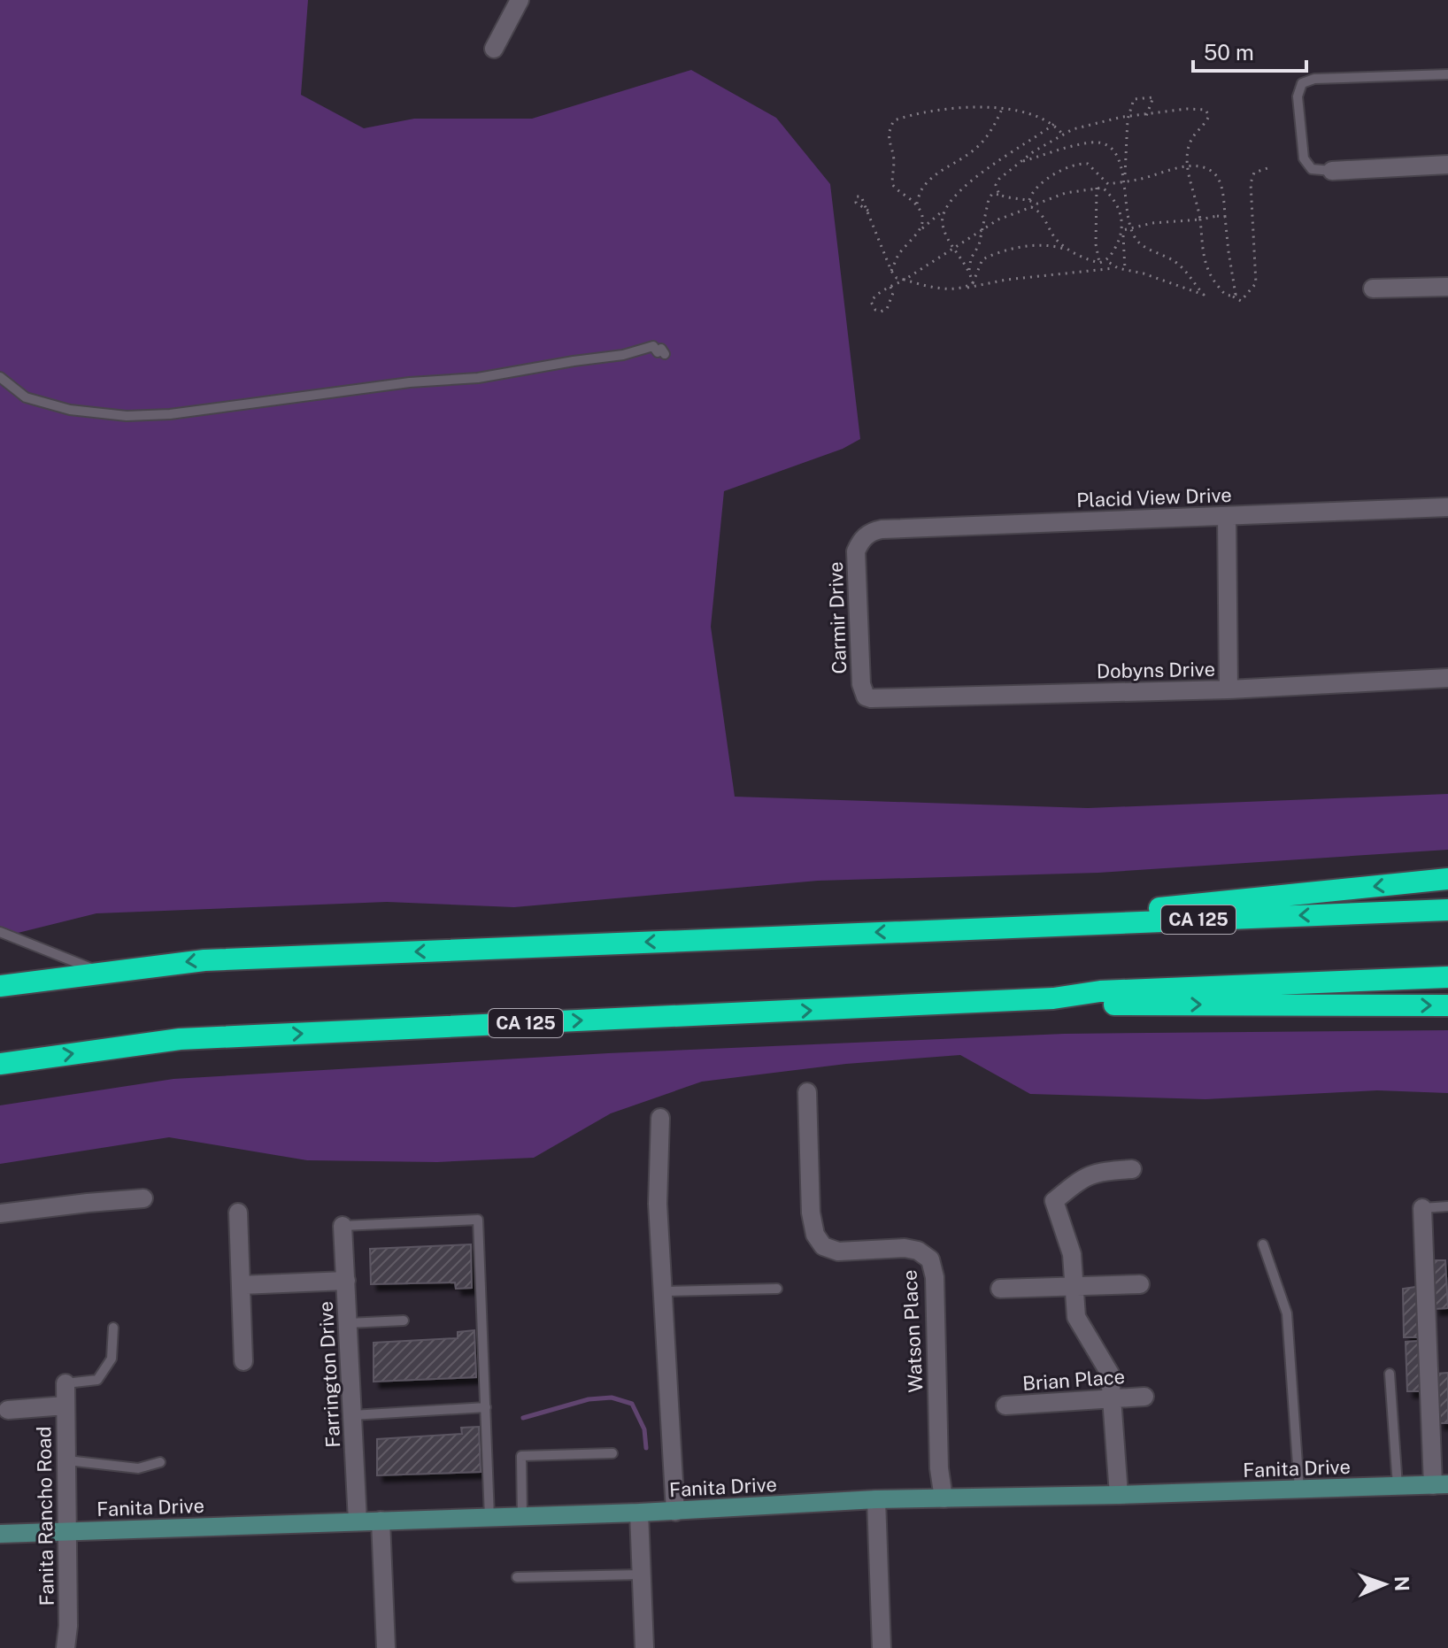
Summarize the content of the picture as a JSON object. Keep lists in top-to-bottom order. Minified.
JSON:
{"streets":{"highway":["CA 125"],"main road":["Fanita Drive"],"street":["Placid View Drive","Carmir Drive","Dobyns Drive","Watson Place","Farrington Drive","Brian Place","Fanita Rancho Road"]},"crossings":[["Placid View Drive","Carmir Drive"],["Carmir Drive","Dobyns Drive"],["Watson Place","Fanita Drive"],["Farrington Drive","Fanita Drive"],["Fanita Drive","Fanita Rancho Road"]],"scale_bar":"50 m","north":"right"}
